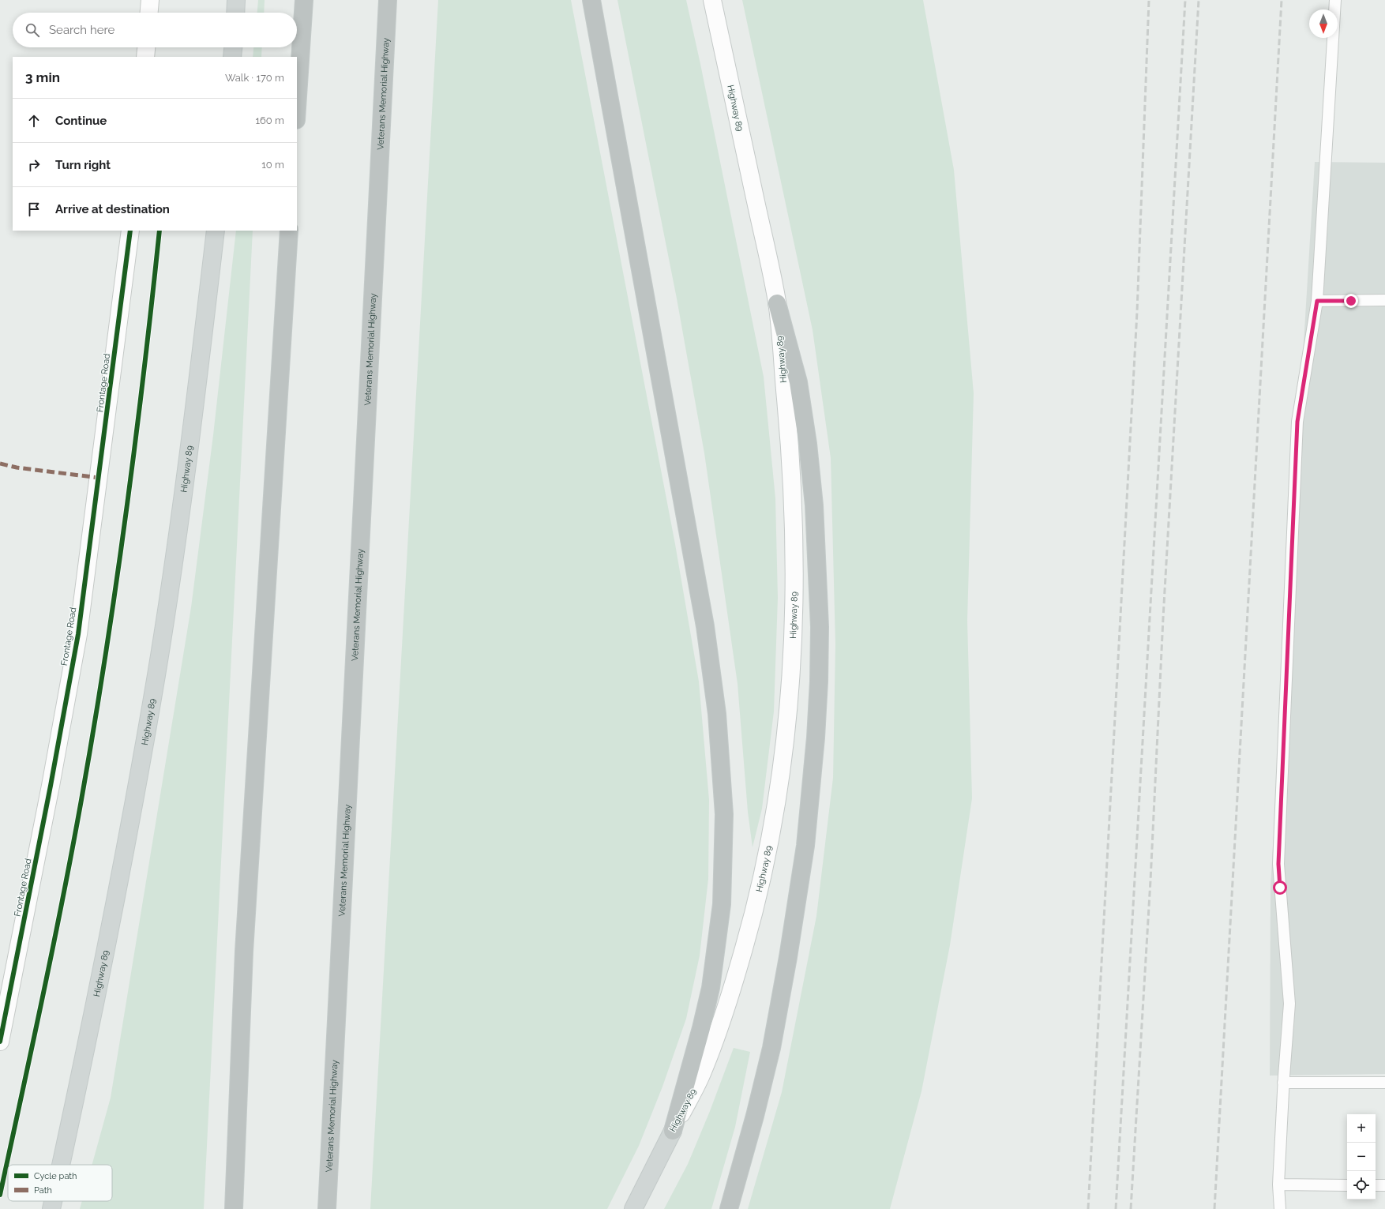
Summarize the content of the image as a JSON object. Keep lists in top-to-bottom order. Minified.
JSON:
{"streets":{"highway":["Veterans Memorial Highway"],"main road":["Highway 89","Frontage Road"]},"legend":["Cycle path","Path"],"north":"bottom","page":{"search":"Search here","heading":["3 min","Walk · 170 m"],"list":[["Continue","160 m"],["Turn right","10 m"],"Arrive at destination"],"map_buttons":["+","−"]}}
